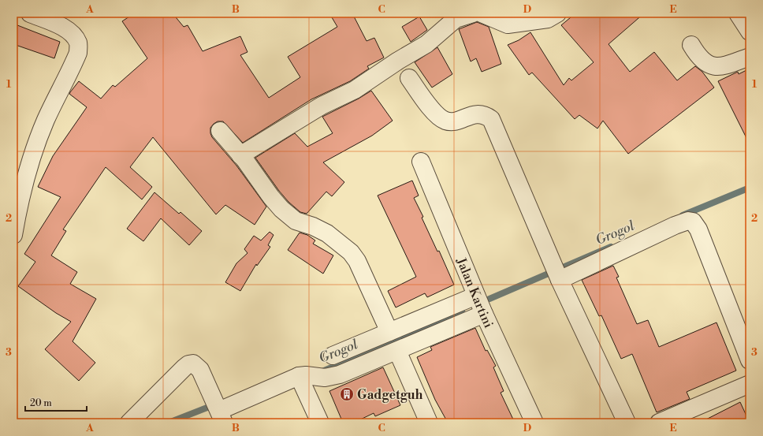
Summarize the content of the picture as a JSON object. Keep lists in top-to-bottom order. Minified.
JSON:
{"streets":{"street":["Jalan Kartini"]},"water":["Grogol"],"places":{"building":["Gadgetguh"]},"scale_bar":"20 m","grid":{"columns":["A","B","C","D","E"],"rows":["1","2","3"]}}
